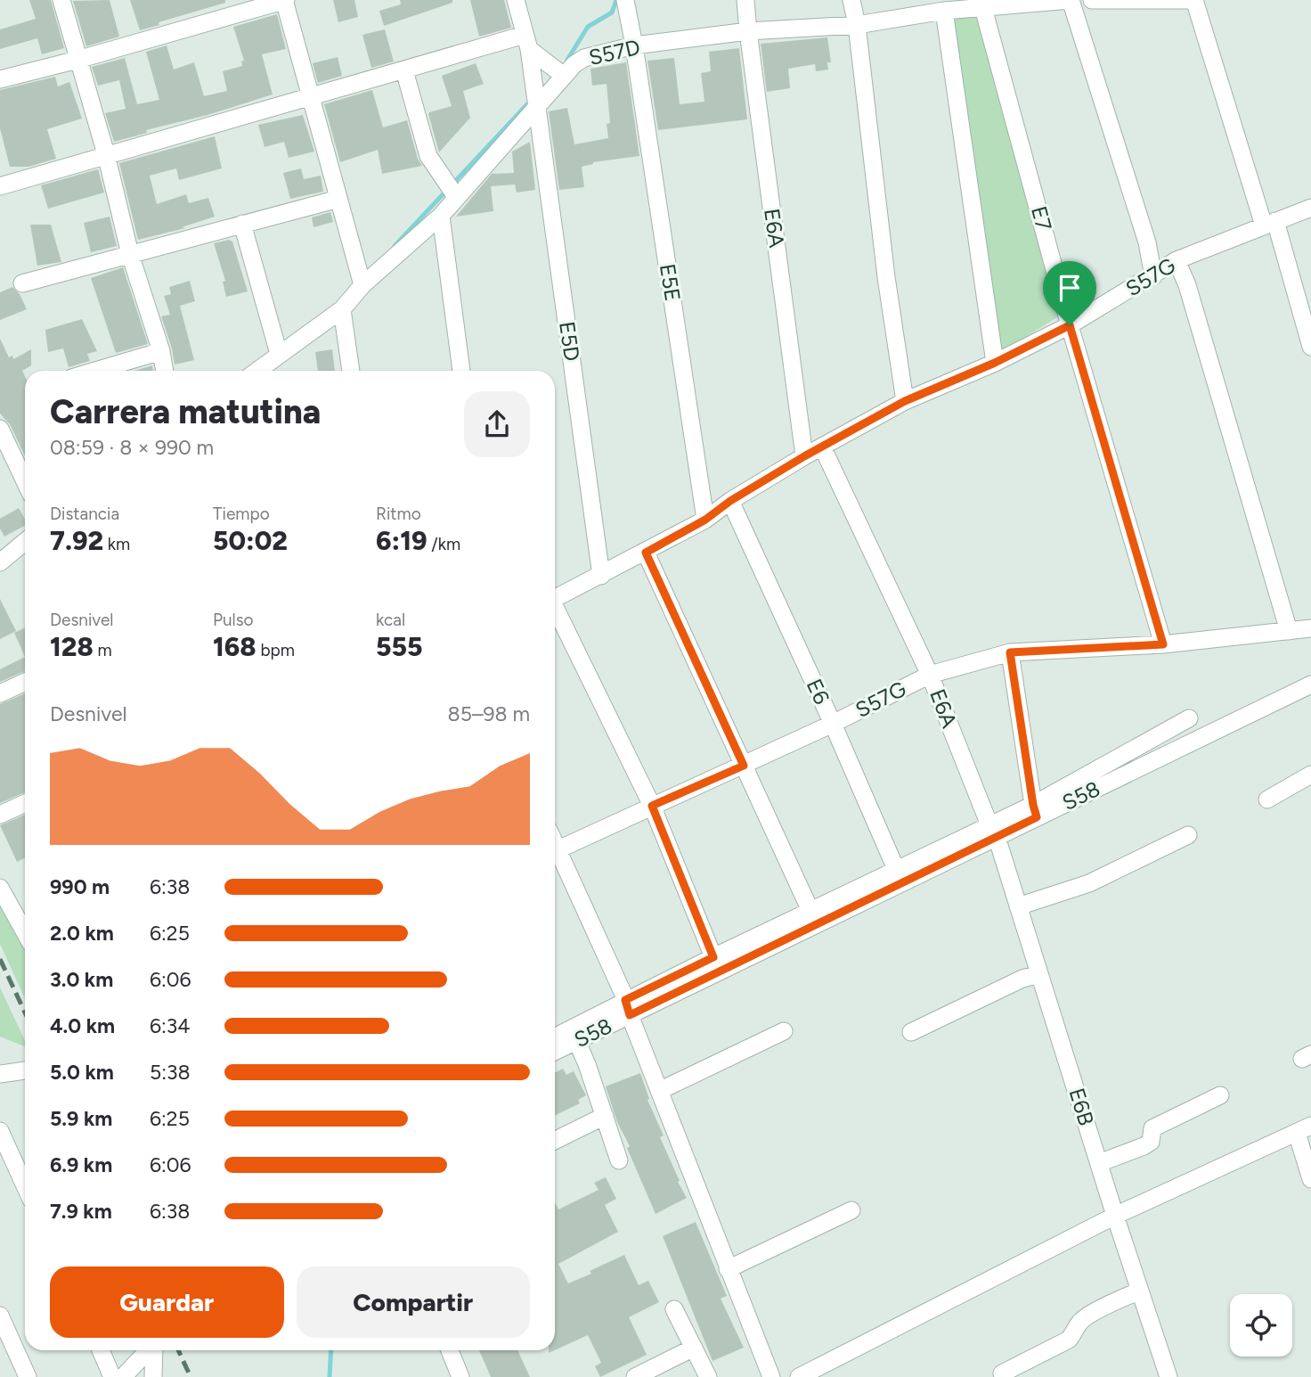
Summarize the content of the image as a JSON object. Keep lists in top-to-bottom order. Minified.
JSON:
{"streets":{"street":["S57D","E7","E6A","S57G","E5E","E5D","E6","S58","E6B"]},"crossings":[["S57D","E7"],["S57D","E6A"],["S57D","E5E"],["S57D","E5D"],["E7","S57G"],["E6A","S57G"],["E6A","S58"],["E6A","E6B"],["S57G","E5E"],["S57G","E5D"],["S57G","E6"],["E6","S58"],["S58","E6B"]],"page":{"heading":["Carrera matutina","08:59 · 8 × 990 m"],"stats":[["Distancia","7.92 km"],["Tiempo","50:02"],["Ritmo","6:19 /km"],["Desnivel","128 m"],["Pulso","168 bpm"],["kcal","555"]],"chart":["Desnivel","85–98 m"],"list":[{"name":"990 m","note":"6:38"},{"name":"2.0 km","note":"6:25"},{"name":"3.0 km","note":"6:06"},{"name":"4.0 km","note":"6:34"},{"name":"5.0 km","note":"5:38"},{"name":"5.9 km","note":"6:25"},{"name":"6.9 km","note":"6:06"},{"name":"7.9 km","note":"6:38"}],"buttons":["Guardar","Compartir"]}}
